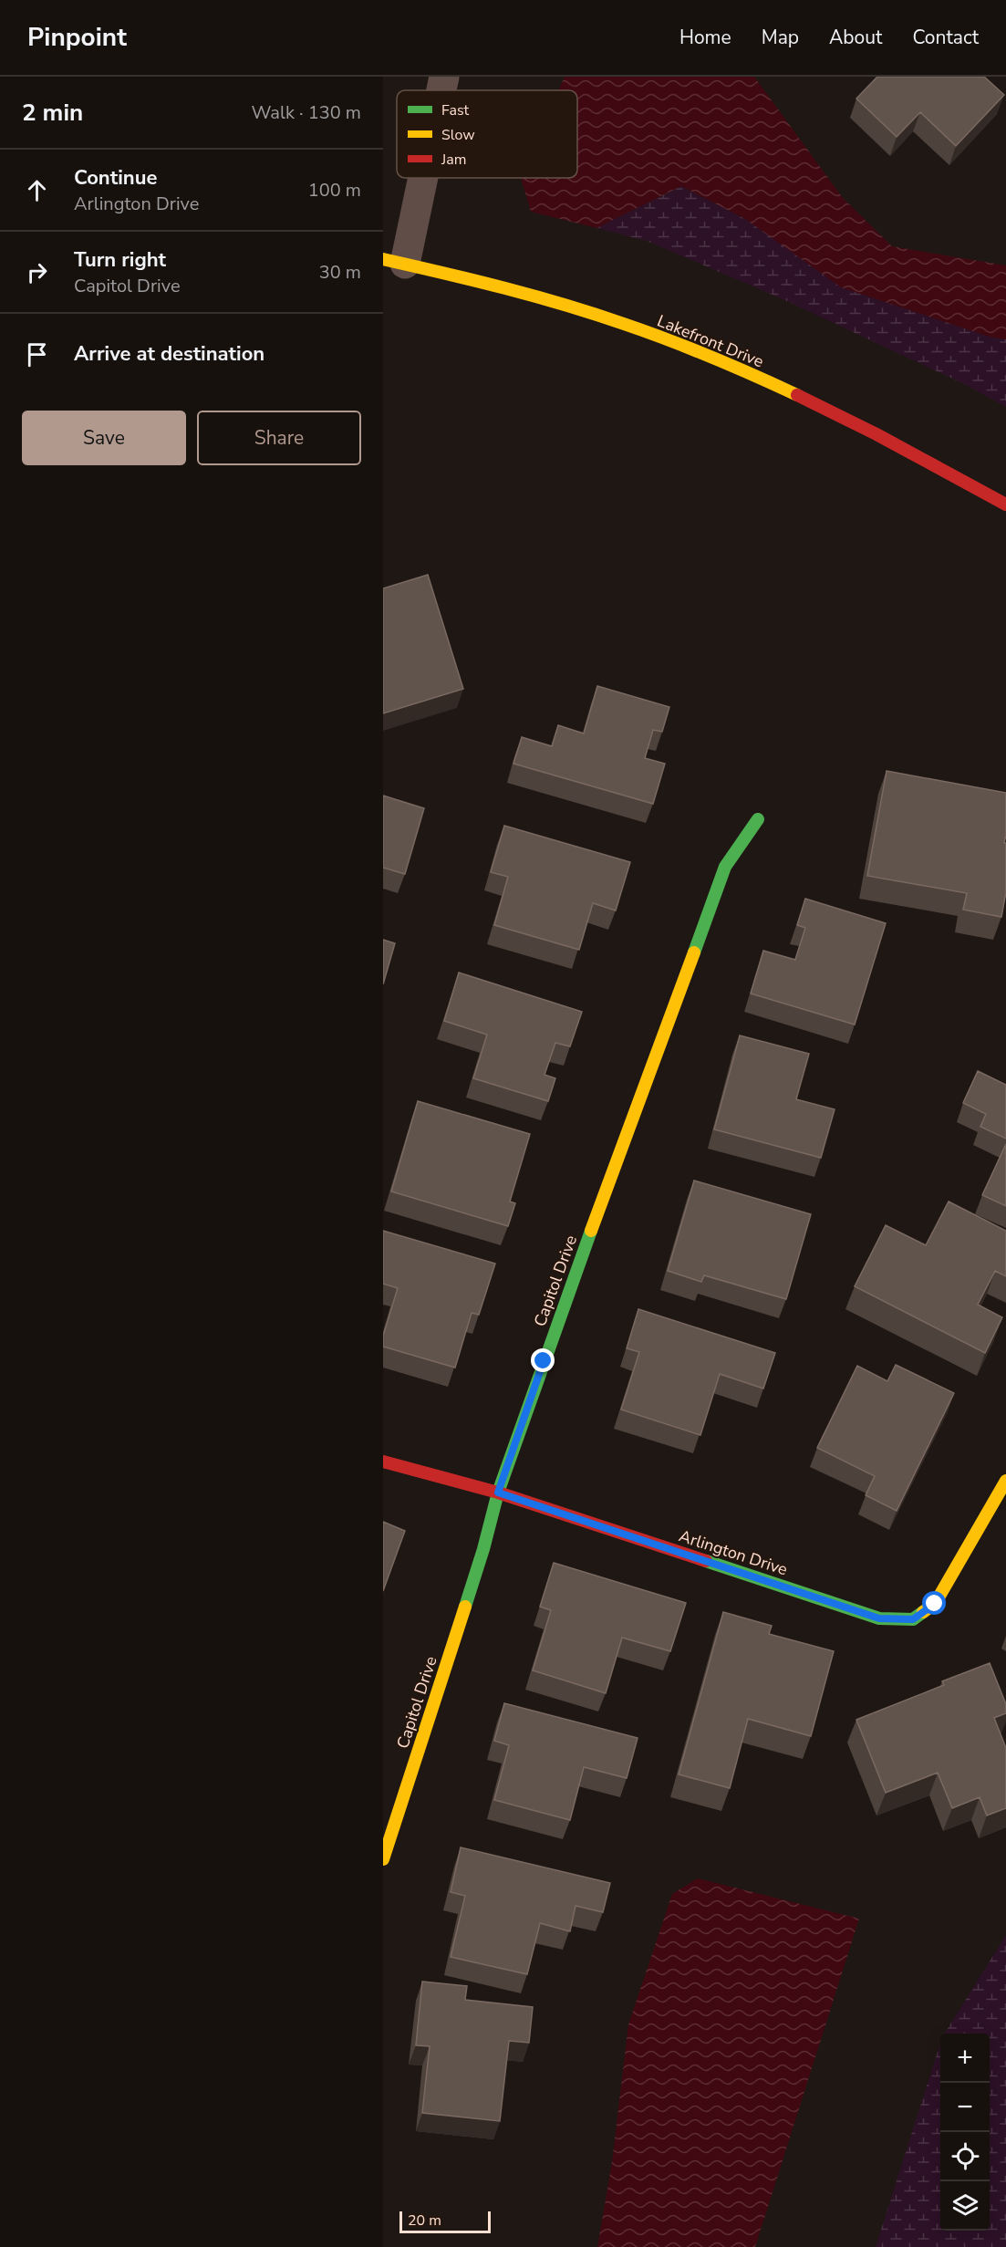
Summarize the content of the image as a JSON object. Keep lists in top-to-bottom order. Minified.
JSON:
{"streets":{"street":["Lakefront Drive","Capitol Drive","Arlington Drive"]},"crossings":[["Capitol Drive","Arlington Drive"]],"legend":["Fast","Slow","Jam"],"scale_bar":"20 m","page":{"header":"Pinpoint","nav":["Home","Map","About","Contact"],"heading":["2 min","Walk · 130 m"],"list":[["Continue","Arlington Drive","100 m"],["Turn right","Capitol Drive","30 m"],"Arrive at destination"],"buttons":["Save","Share"],"map_buttons":["+","−"],"scale":"20 m"}}
